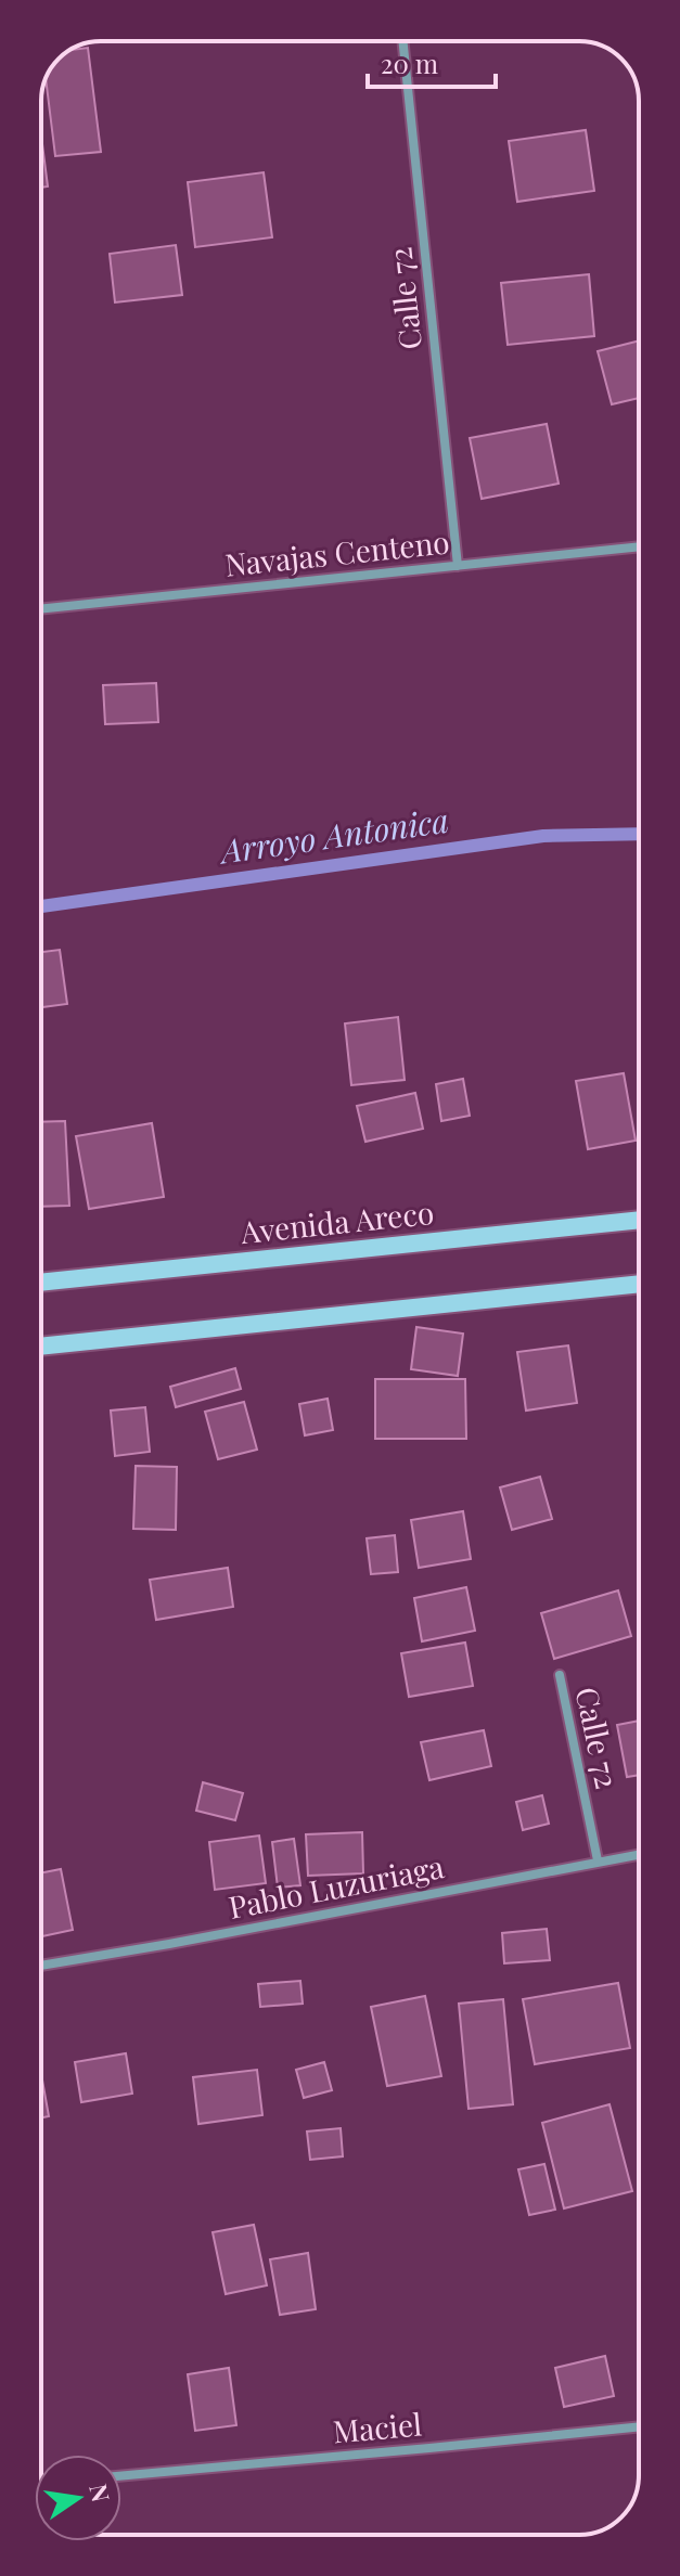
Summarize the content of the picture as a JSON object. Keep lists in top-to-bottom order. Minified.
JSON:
{"streets":{"main road":["Avenida Areco"],"street":["Calle 72","Navajas Centeno","Pablo Luzuriaga","Maciel"]},"crossings":[["Calle 72","Navajas Centeno"],["Calle 72","Pablo Luzuriaga"]],"water":["Arroyo Antonica"],"scale_bar":"20 m","north":"right"}
